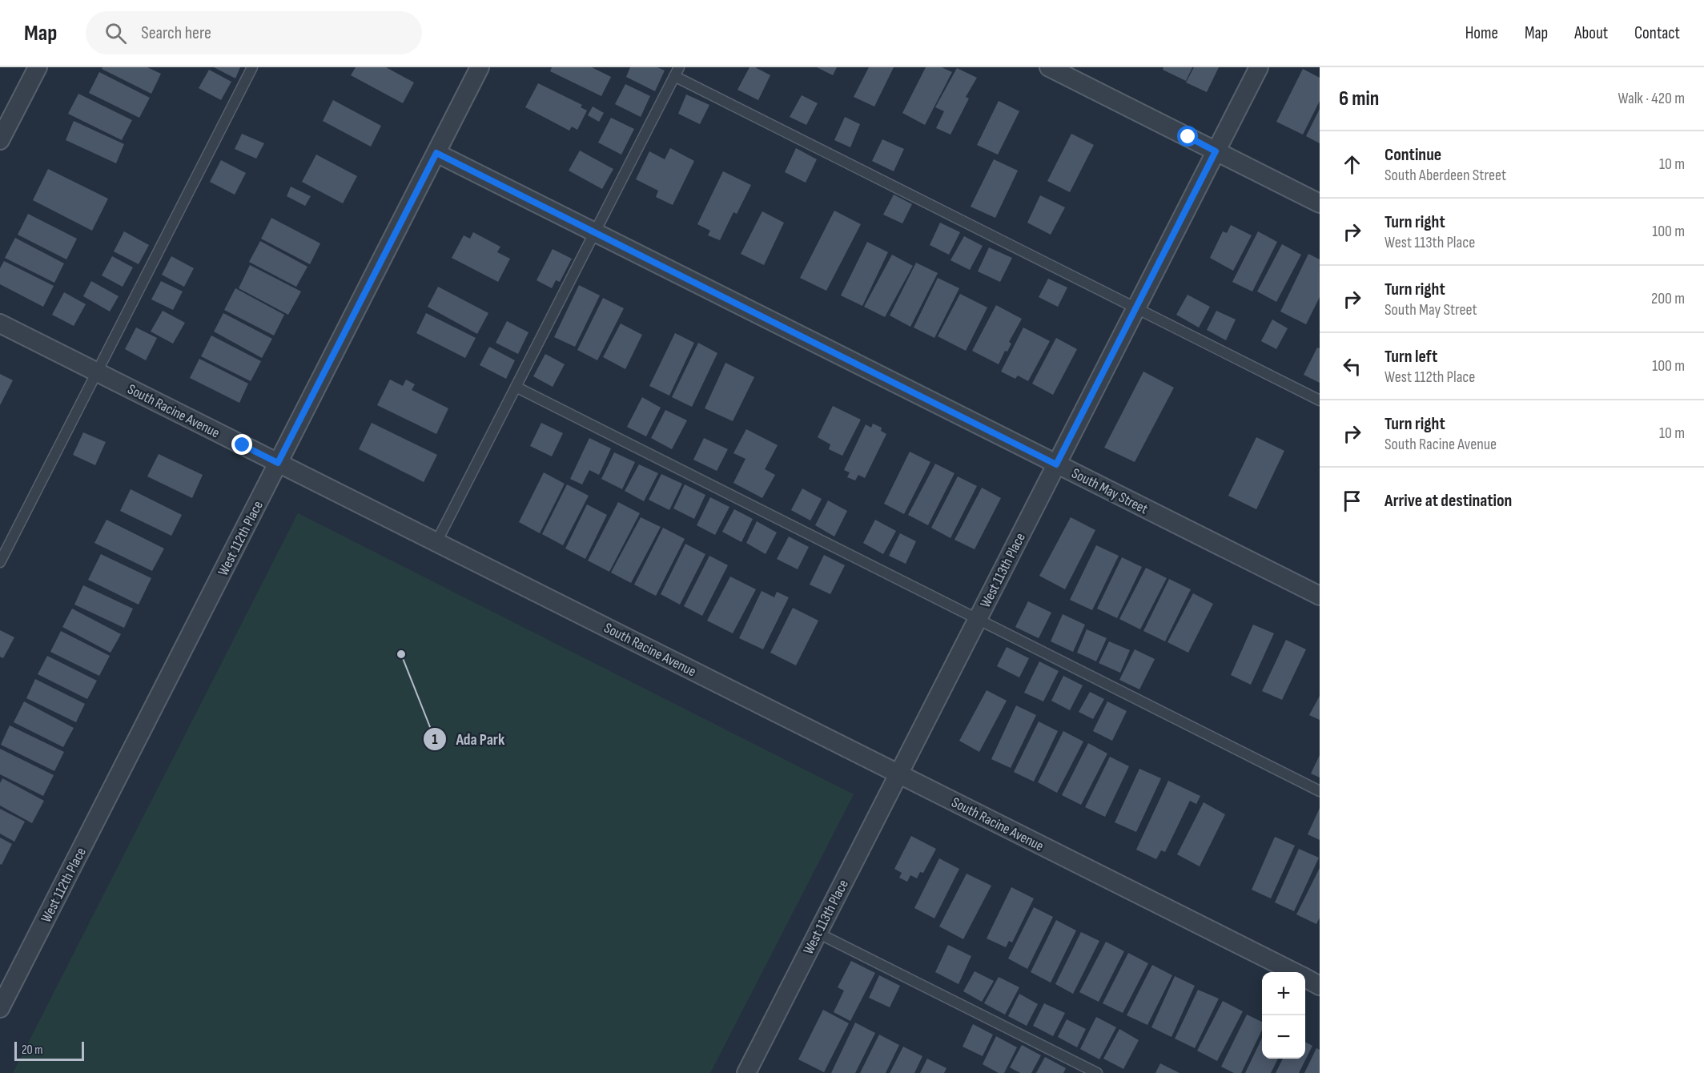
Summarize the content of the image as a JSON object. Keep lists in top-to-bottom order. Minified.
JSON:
{"streets":{"street":["South Racine Avenue","South May Street","West 112th Place","West 113th Place"]},"crossings":[["South Racine Avenue","West 112th Place"],["South Racine Avenue","West 113th Place"],["South May Street","West 112th Place"],["South May Street","West 113th Place"]],"places":["Ada Park"],"scale_bar":"20 m","page":{"header":"Map","search":"Search here","nav":["Home","Map","About","Contact"],"heading":["6 min","Walk · 420 m"],"list":[["Continue","South Aberdeen Street","10 m"],["Turn right","West 113th Place","100 m"],["Turn right","South May Street","200 m"],["Turn left","West 112th Place","100 m"],["Turn right","South Racine Avenue","10 m"],"Arrive at destination"],"map_buttons":["+","−"],"scale":"20 m"}}
